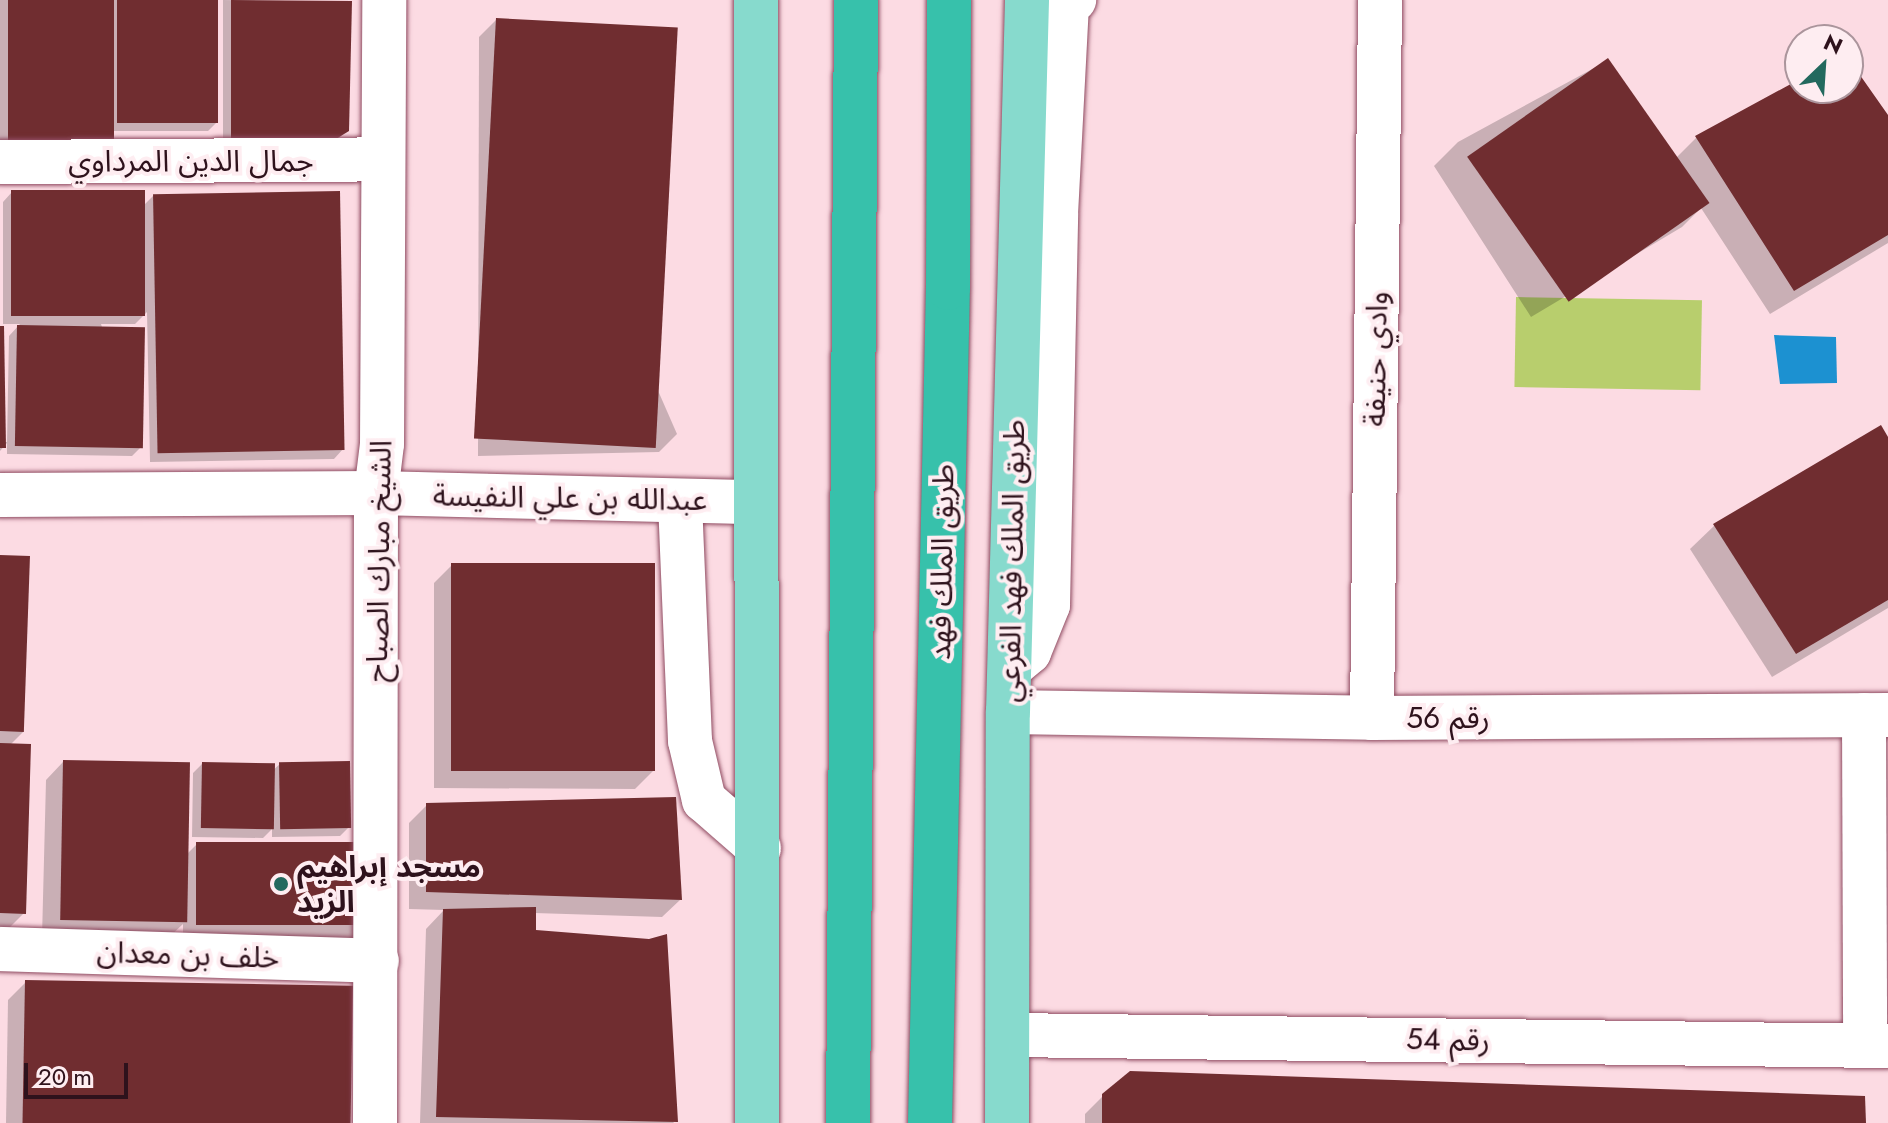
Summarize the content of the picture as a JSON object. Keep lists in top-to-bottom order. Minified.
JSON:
{"streets":{"highway":["طريق الملك فهد"],"main road":["طريق الملك فهد الفرعي"],"street":["جمال الدين المرداوي","وادي حنيفة","عبدالله بن علي النفيسة","الشيخ مبارك الصباح","رقم 56","خلف بن معدان","رقم 54"]},"crossings":[["جمال الدين المرداوي","الشيخ مبارك الصباح"],["وادي حنيفة","رقم 56"],["عبدالله بن علي النفيسة","الشيخ مبارك الصباح"],["الشيخ مبارك الصباح","خلف بن معدان"],["طريق الملك فهد الفرعي","رقم 56"],["طريق الملك فهد الفرعي","رقم 54"]],"places":["مسجد إبراهيم الزيد"],"scale_bar":"20 m","north":"top right"}
